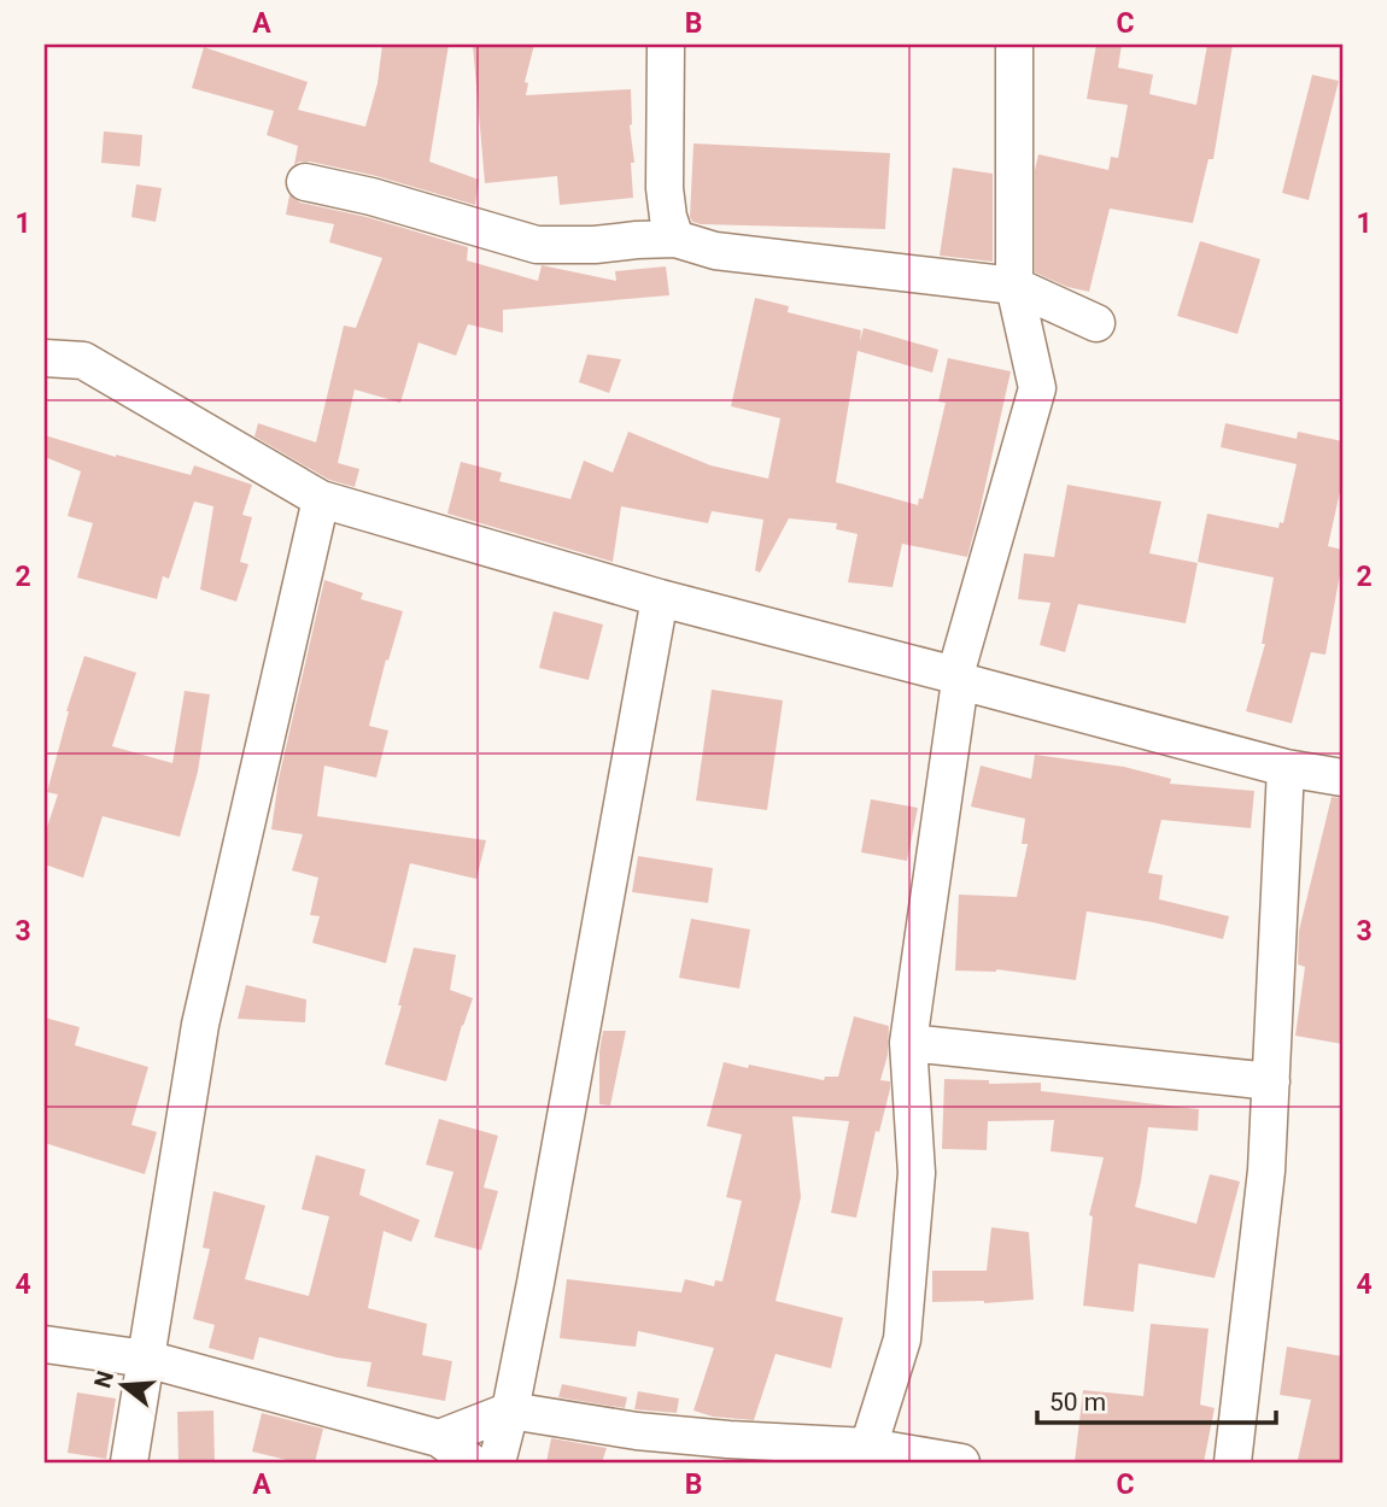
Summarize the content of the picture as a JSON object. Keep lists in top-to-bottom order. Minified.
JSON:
{"scale_bar":"50 m","north":"left","grid":{"columns":["A","B","C"],"rows":["1","2","3","4"]}}
